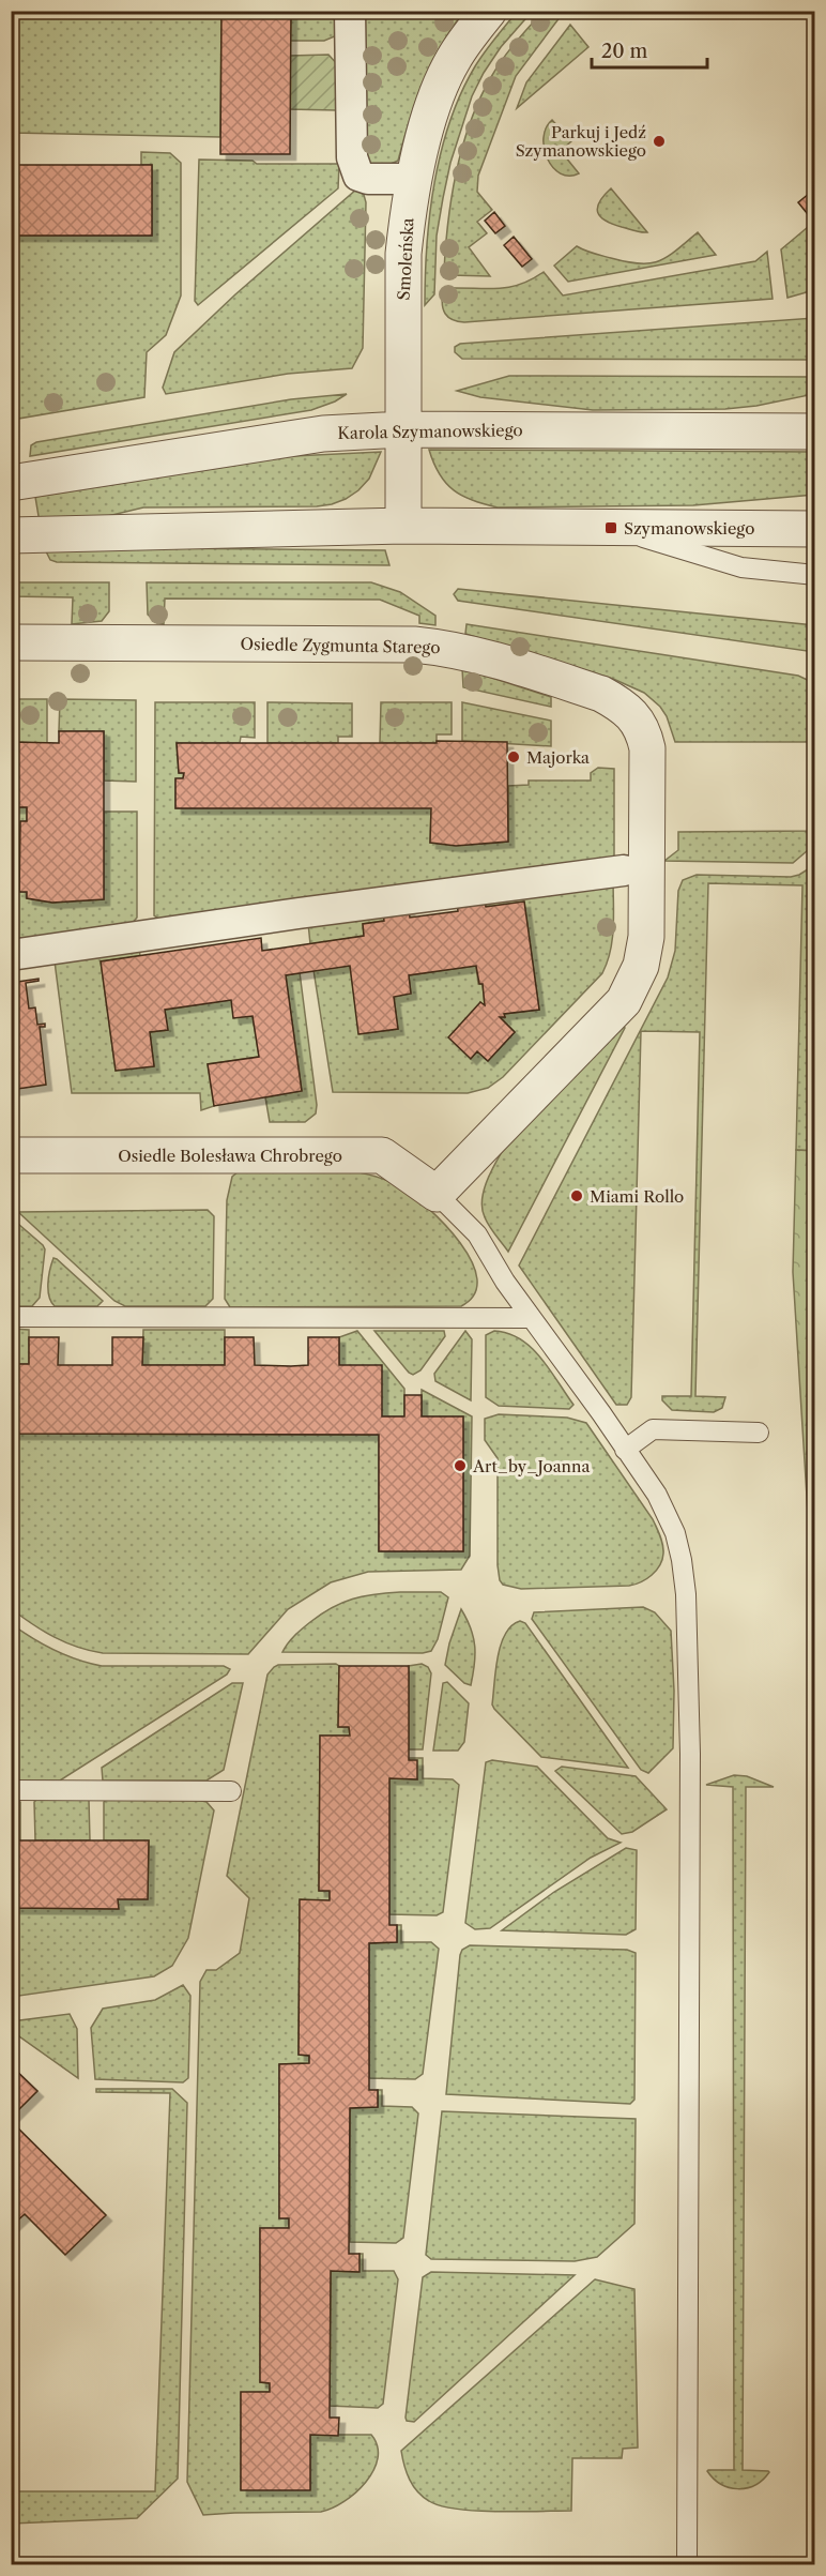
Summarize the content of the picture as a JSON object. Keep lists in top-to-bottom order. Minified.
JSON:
{"streets":{"street":["Smoleńska","Karola Szymanowskiego","Osiedle Zygmunta Starego","Osiedle Bolesława Chrobrego"]},"crossings":[["Smoleńska","Karola Szymanowskiego"],["Osiedle Zygmunta Starego","Osiedle Bolesława Chrobrego"]],"places":{"other":["Parkuj i Jedź Szymanowskiego","Majorka","Miami Rollo","Art_by_Joanna"],"transit":["Szymanowskiego"]},"scale_bar":"20 m"}
